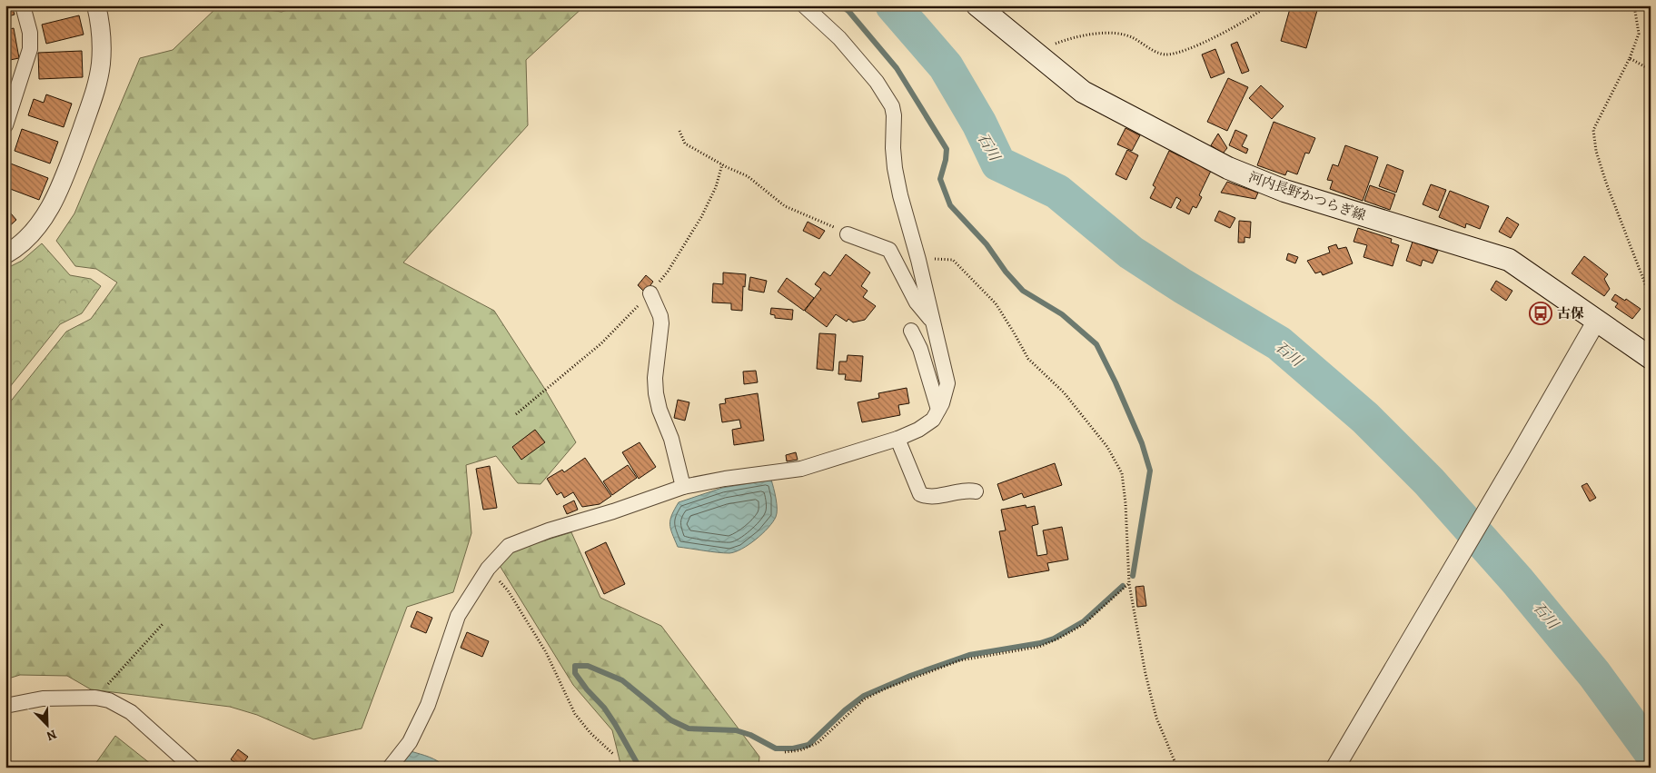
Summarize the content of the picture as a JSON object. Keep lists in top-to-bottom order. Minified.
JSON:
{"streets":{"main road":["河内長野かつらぎ線"]},"water":["石川"],"places":{"bus stop":["古保"]},"north":"bottom right"}
